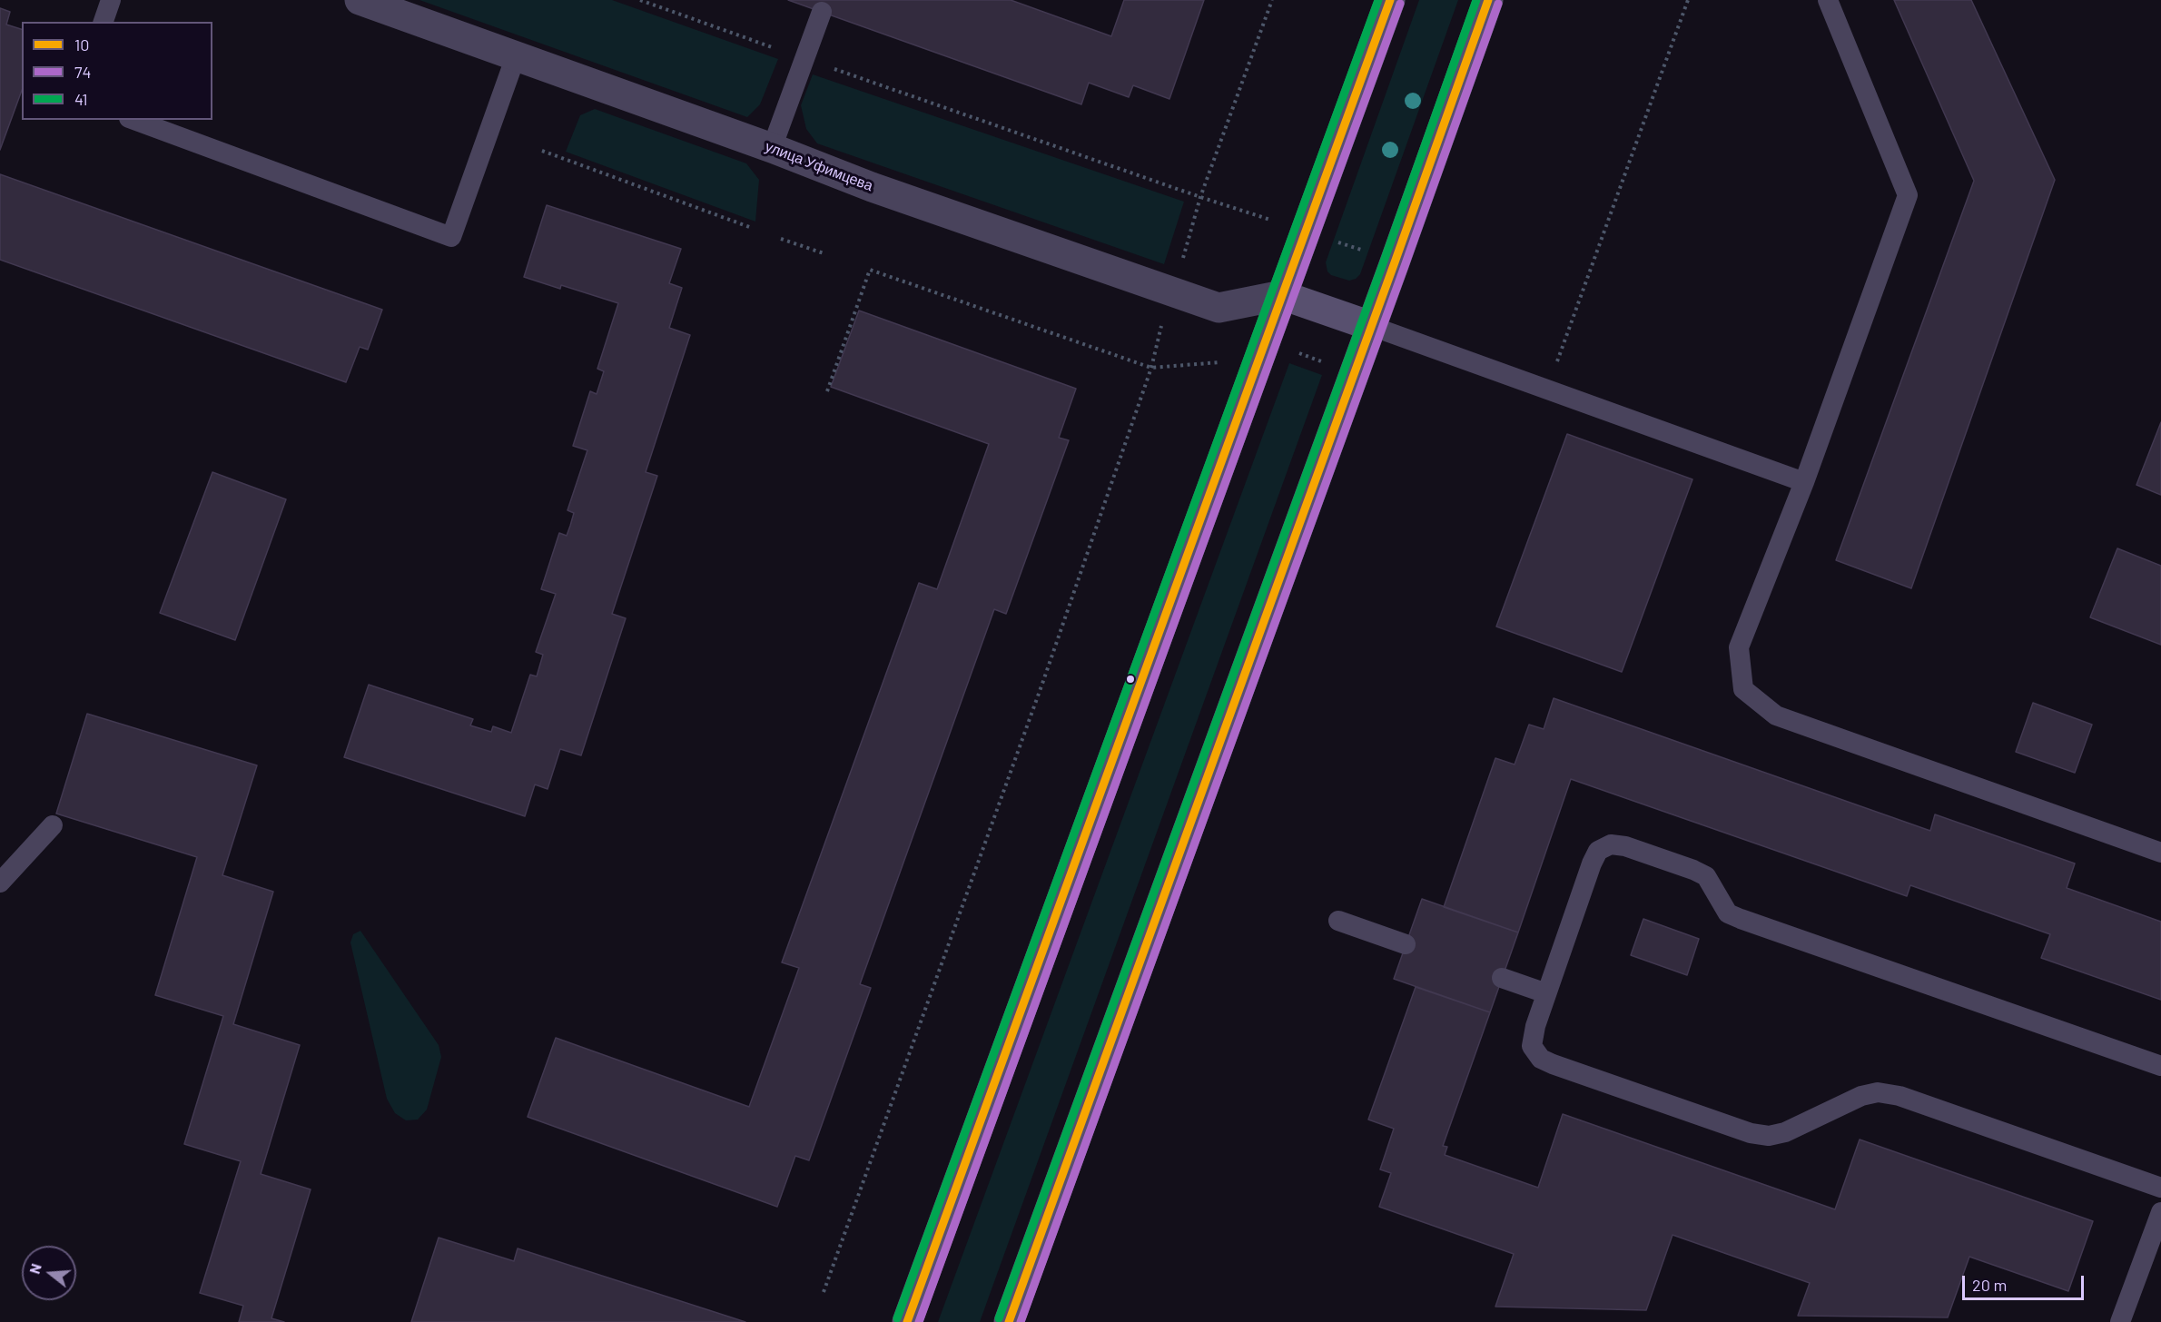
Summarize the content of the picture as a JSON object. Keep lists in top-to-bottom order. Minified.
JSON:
{"streets":{"street":["улица Уфимцева"]},"lines":["transit line 10","transit line 41","transit line 74"],"legend":["10","74","41"],"scale_bar":"20 m","north":"left"}
